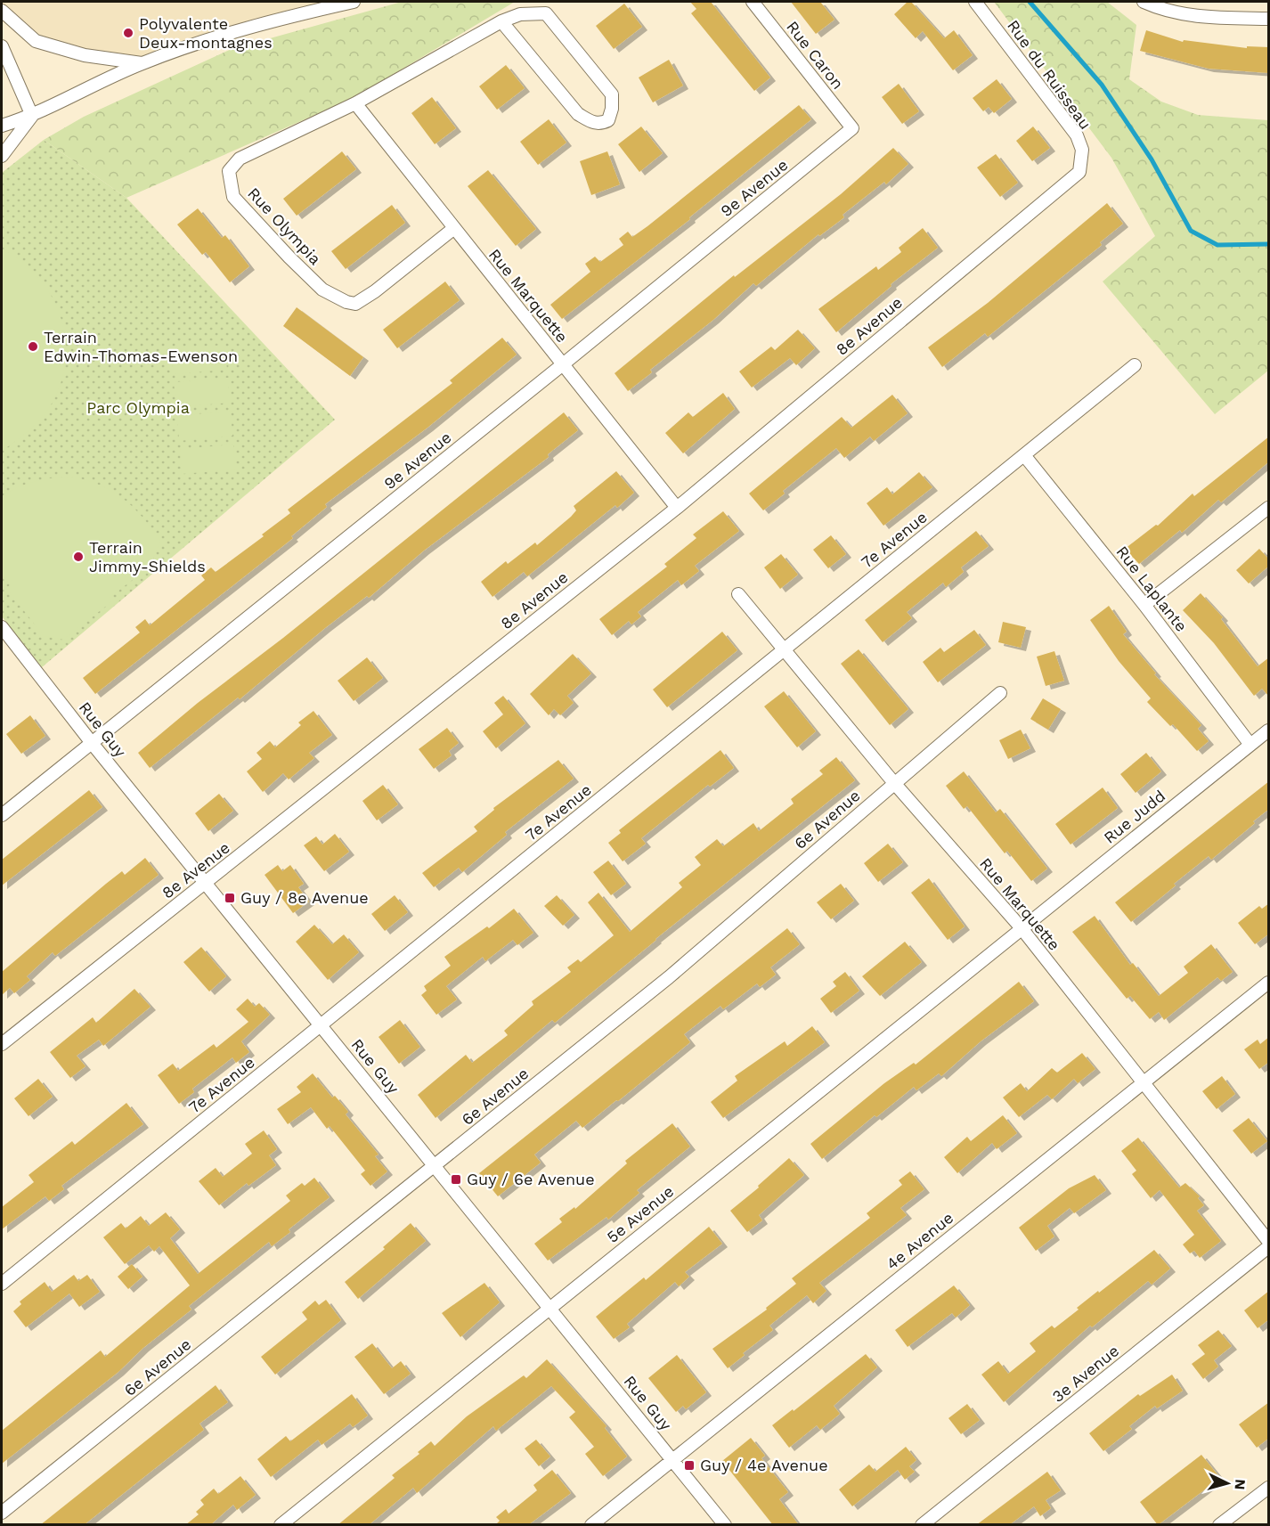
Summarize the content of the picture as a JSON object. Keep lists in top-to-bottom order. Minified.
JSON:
{"streets":{"street":["Rue Caron","Rue du Ruisseau","9e Avenue","Rue Olympia","Rue Marquette","8e Avenue","7e Avenue","Rue Laplante","Rue Guy","Rue Judd","6e Avenue","5e Avenue","4e Avenue","3e Avenue"]},"crossings":[["Rue Caron","9e Avenue"],["Rue du Ruisseau","8e Avenue"],["9e Avenue","Rue Marquette"],["9e Avenue","Rue Guy"],["Rue Olympia","Rue Marquette"],["Rue Marquette","8e Avenue"],["Rue Marquette","7e Avenue"],["Rue Marquette","Rue Judd"],["Rue Marquette","6e Avenue"],["Rue Marquette","5e Avenue"],["Rue Marquette","4e Avenue"],["8e Avenue","Rue Guy"],["7e Avenue","Rue Laplante"],["7e Avenue","Rue Guy"],["Rue Laplante","Rue Judd"],["Rue Guy","6e Avenue"],["Rue Guy","5e Avenue"],["Rue Guy","4e Avenue"],["Rue Judd","5e Avenue"]],"parks":["Parc Olympia"],"places":{"other":["Polyvalente Deux-montagnes","Terrain Edwin-Thomas-Ewenson","Terrain Jimmy-Shields"],"transit":["Guy / 8e Avenue","Guy / 6e Avenue","Guy / 4e Avenue"]},"north":"right"}
